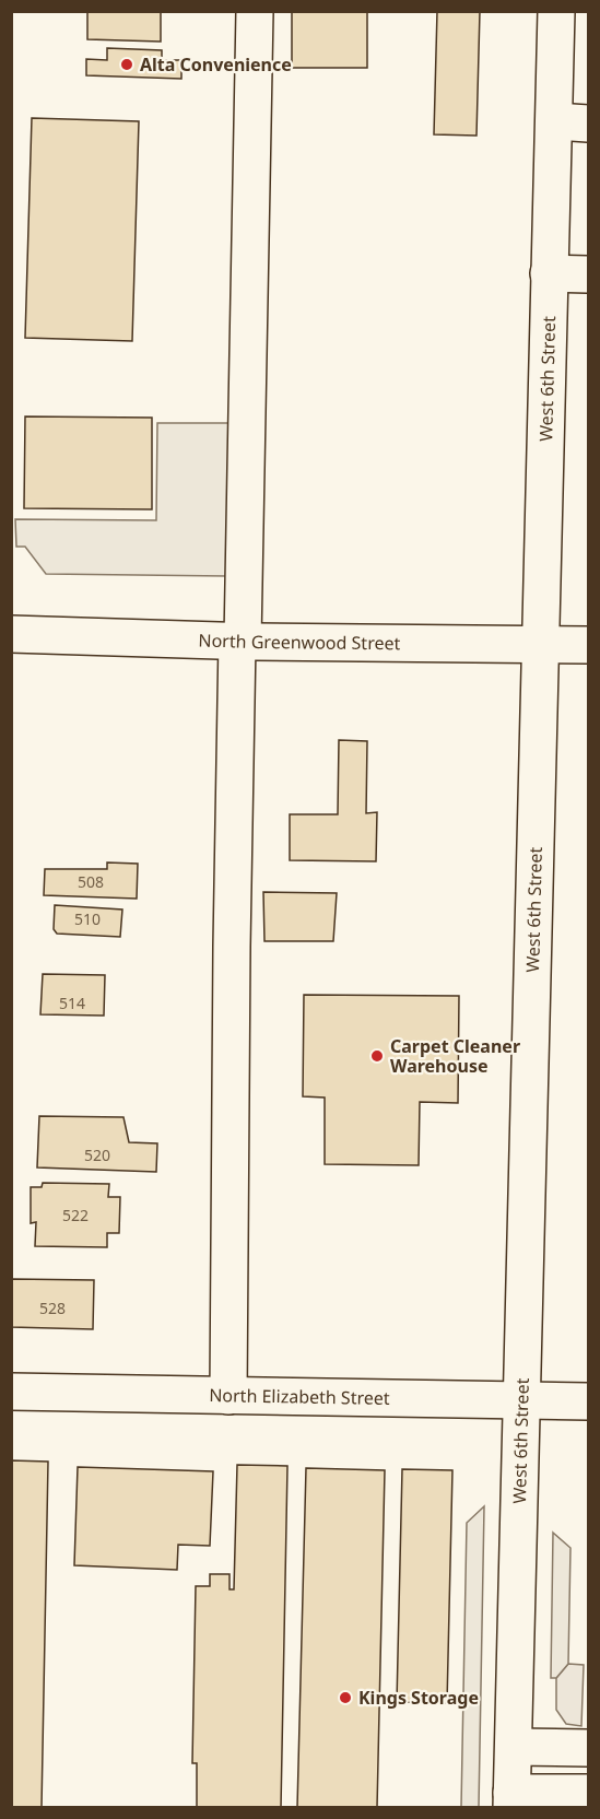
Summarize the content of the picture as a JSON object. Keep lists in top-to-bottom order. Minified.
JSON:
{"streets":{"street":["West 6th Street","North Greenwood Street","North Elizabeth Street"]},"crossings":[["West 6th Street","North Greenwood Street"],["West 6th Street","North Elizabeth Street"]],"places":["Alta Convenience","Carpet Cleaner Warehouse","Kings Storage"],"house_numbers":["508","510","514","520","522","528"]}
